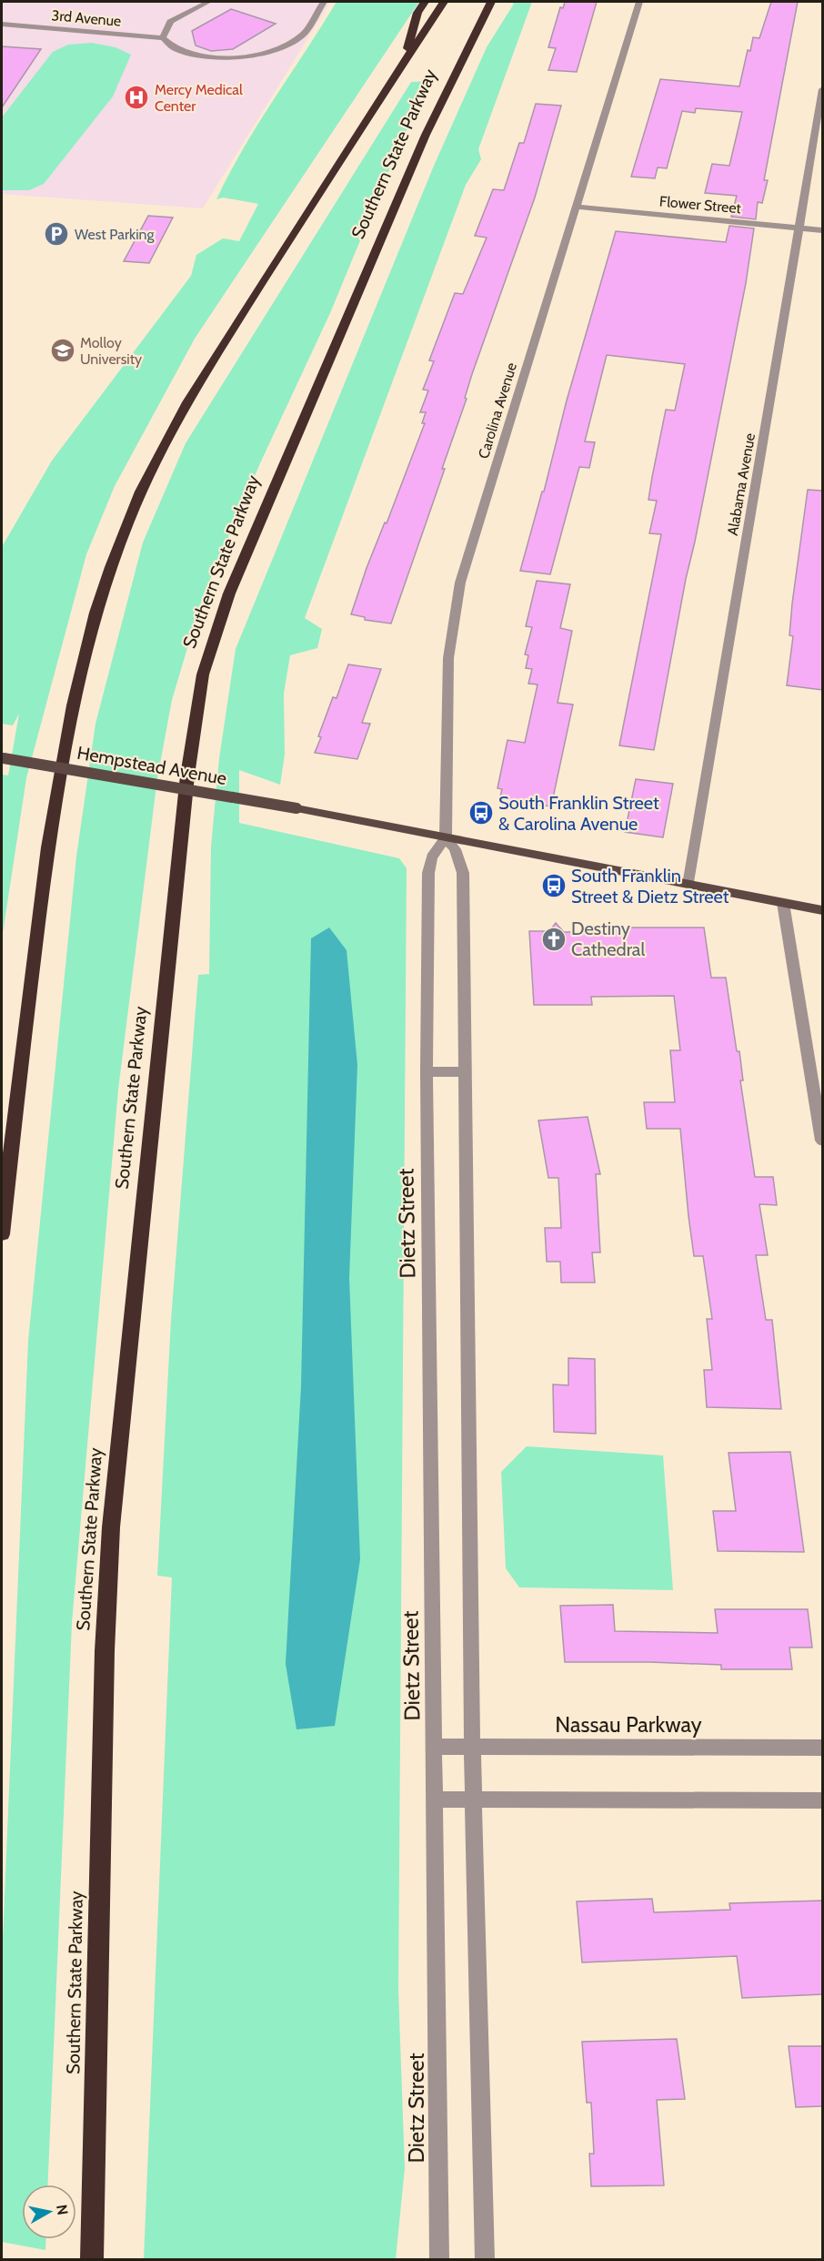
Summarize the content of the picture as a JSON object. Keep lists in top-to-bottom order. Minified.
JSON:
{"streets":{"highway":["Southern State Parkway"],"main road":["Hempstead Avenue"],"street":["3rd Avenue","Flower Street","Carolina Avenue","Alabama Avenue","Dietz Street","Nassau Parkway"]},"crossings":[["Flower Street","Carolina Avenue"],["Flower Street","Alabama Avenue"],["Carolina Avenue","Hempstead Avenue"],["Carolina Avenue","Dietz Street"],["Alabama Avenue","Hempstead Avenue"],["Hempstead Avenue","Dietz Street"],["Dietz Street","Nassau Parkway"]],"places":{"hospital":["Mercy Medical Center"],"parking":["West Parking"],"school or university":["Molloy University"],"bus stop":["South Franklin Street & Carolina Avenue","South Franklin Street & Dietz Street"],"church":["Destiny Cathedral"]},"north":"right"}
